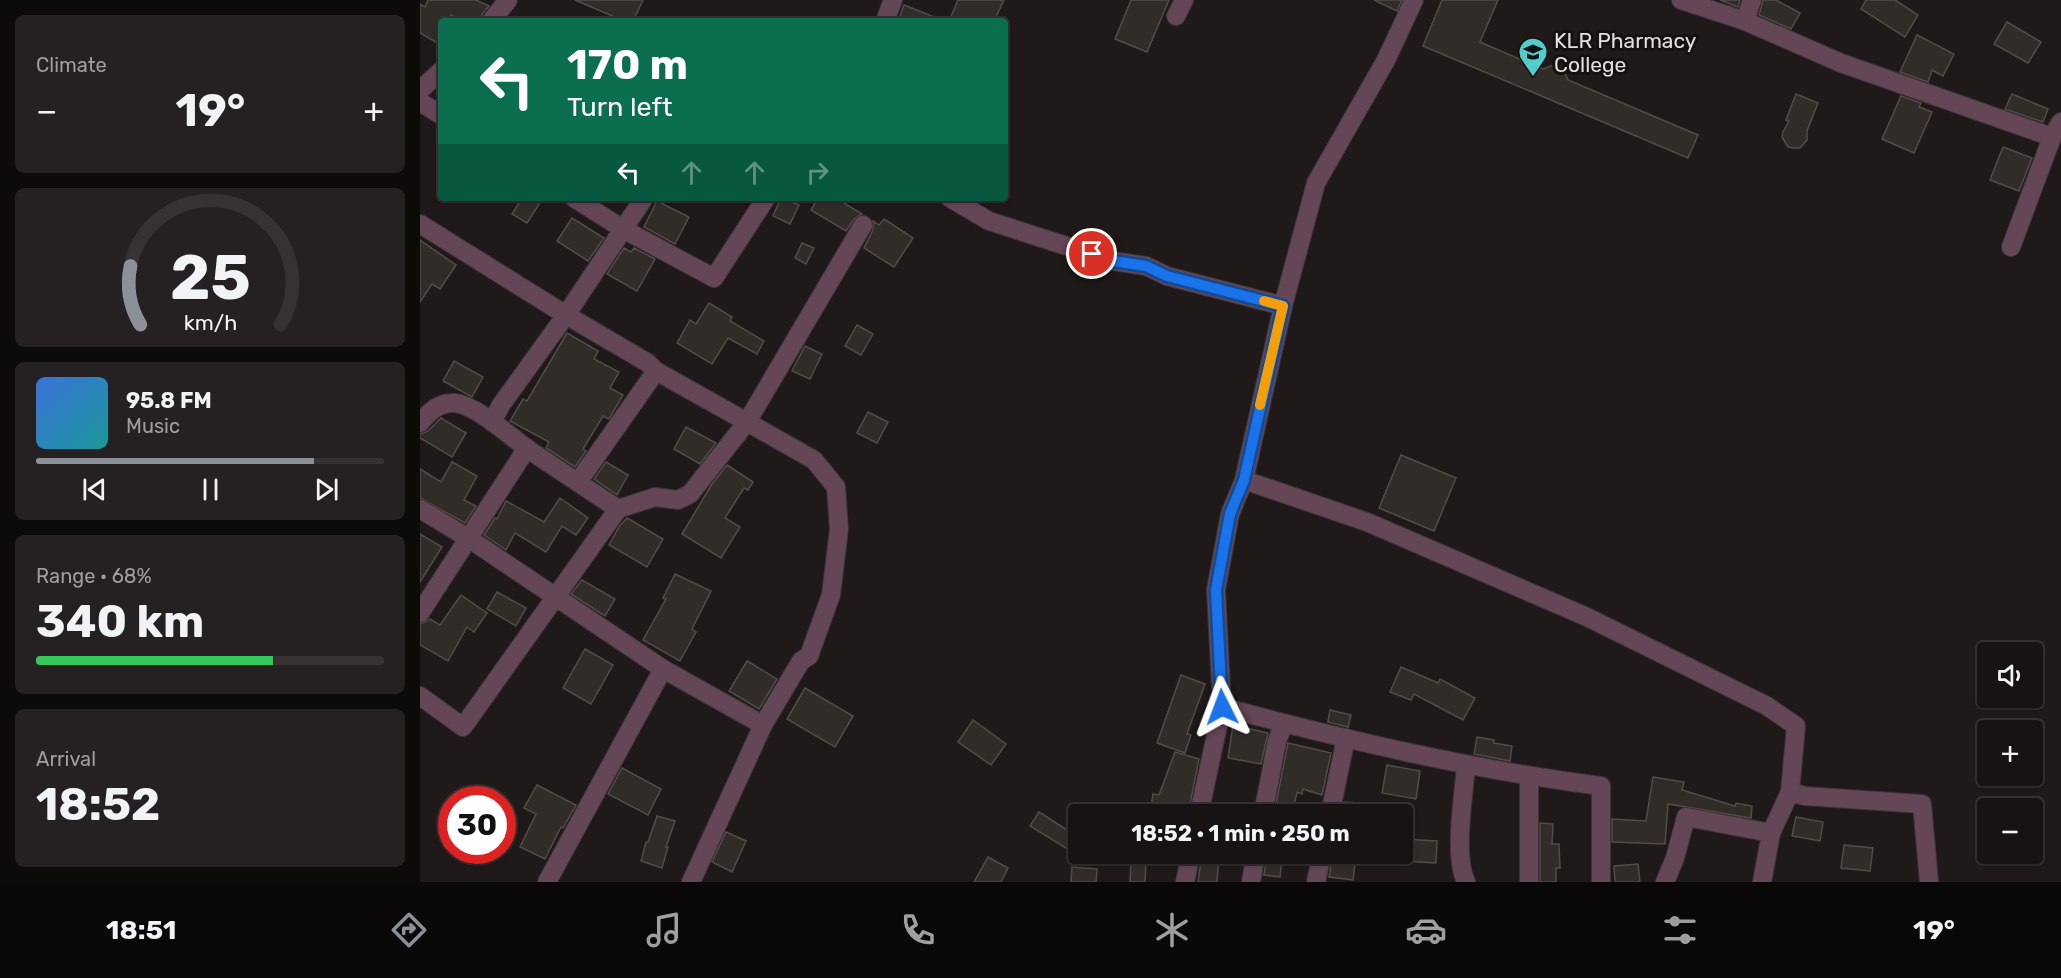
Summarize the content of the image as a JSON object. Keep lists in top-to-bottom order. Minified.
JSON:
{"places":{"school or university":["KLR Pharmacy College"]},"page":{"tile":["Climate",["Range · 68%","340 km"],["Arrival","18:52"]],"turn":["170 m","Turn left"],"heat":["−","19°","+"],"song":["95.8 FM","Music"],"map_buttons":["+","−"],"limit":"30","trip":"18:52 · 1 min · 250 m","tabs":["18:51","19°"],"gauge":["25","km/h"]}}
